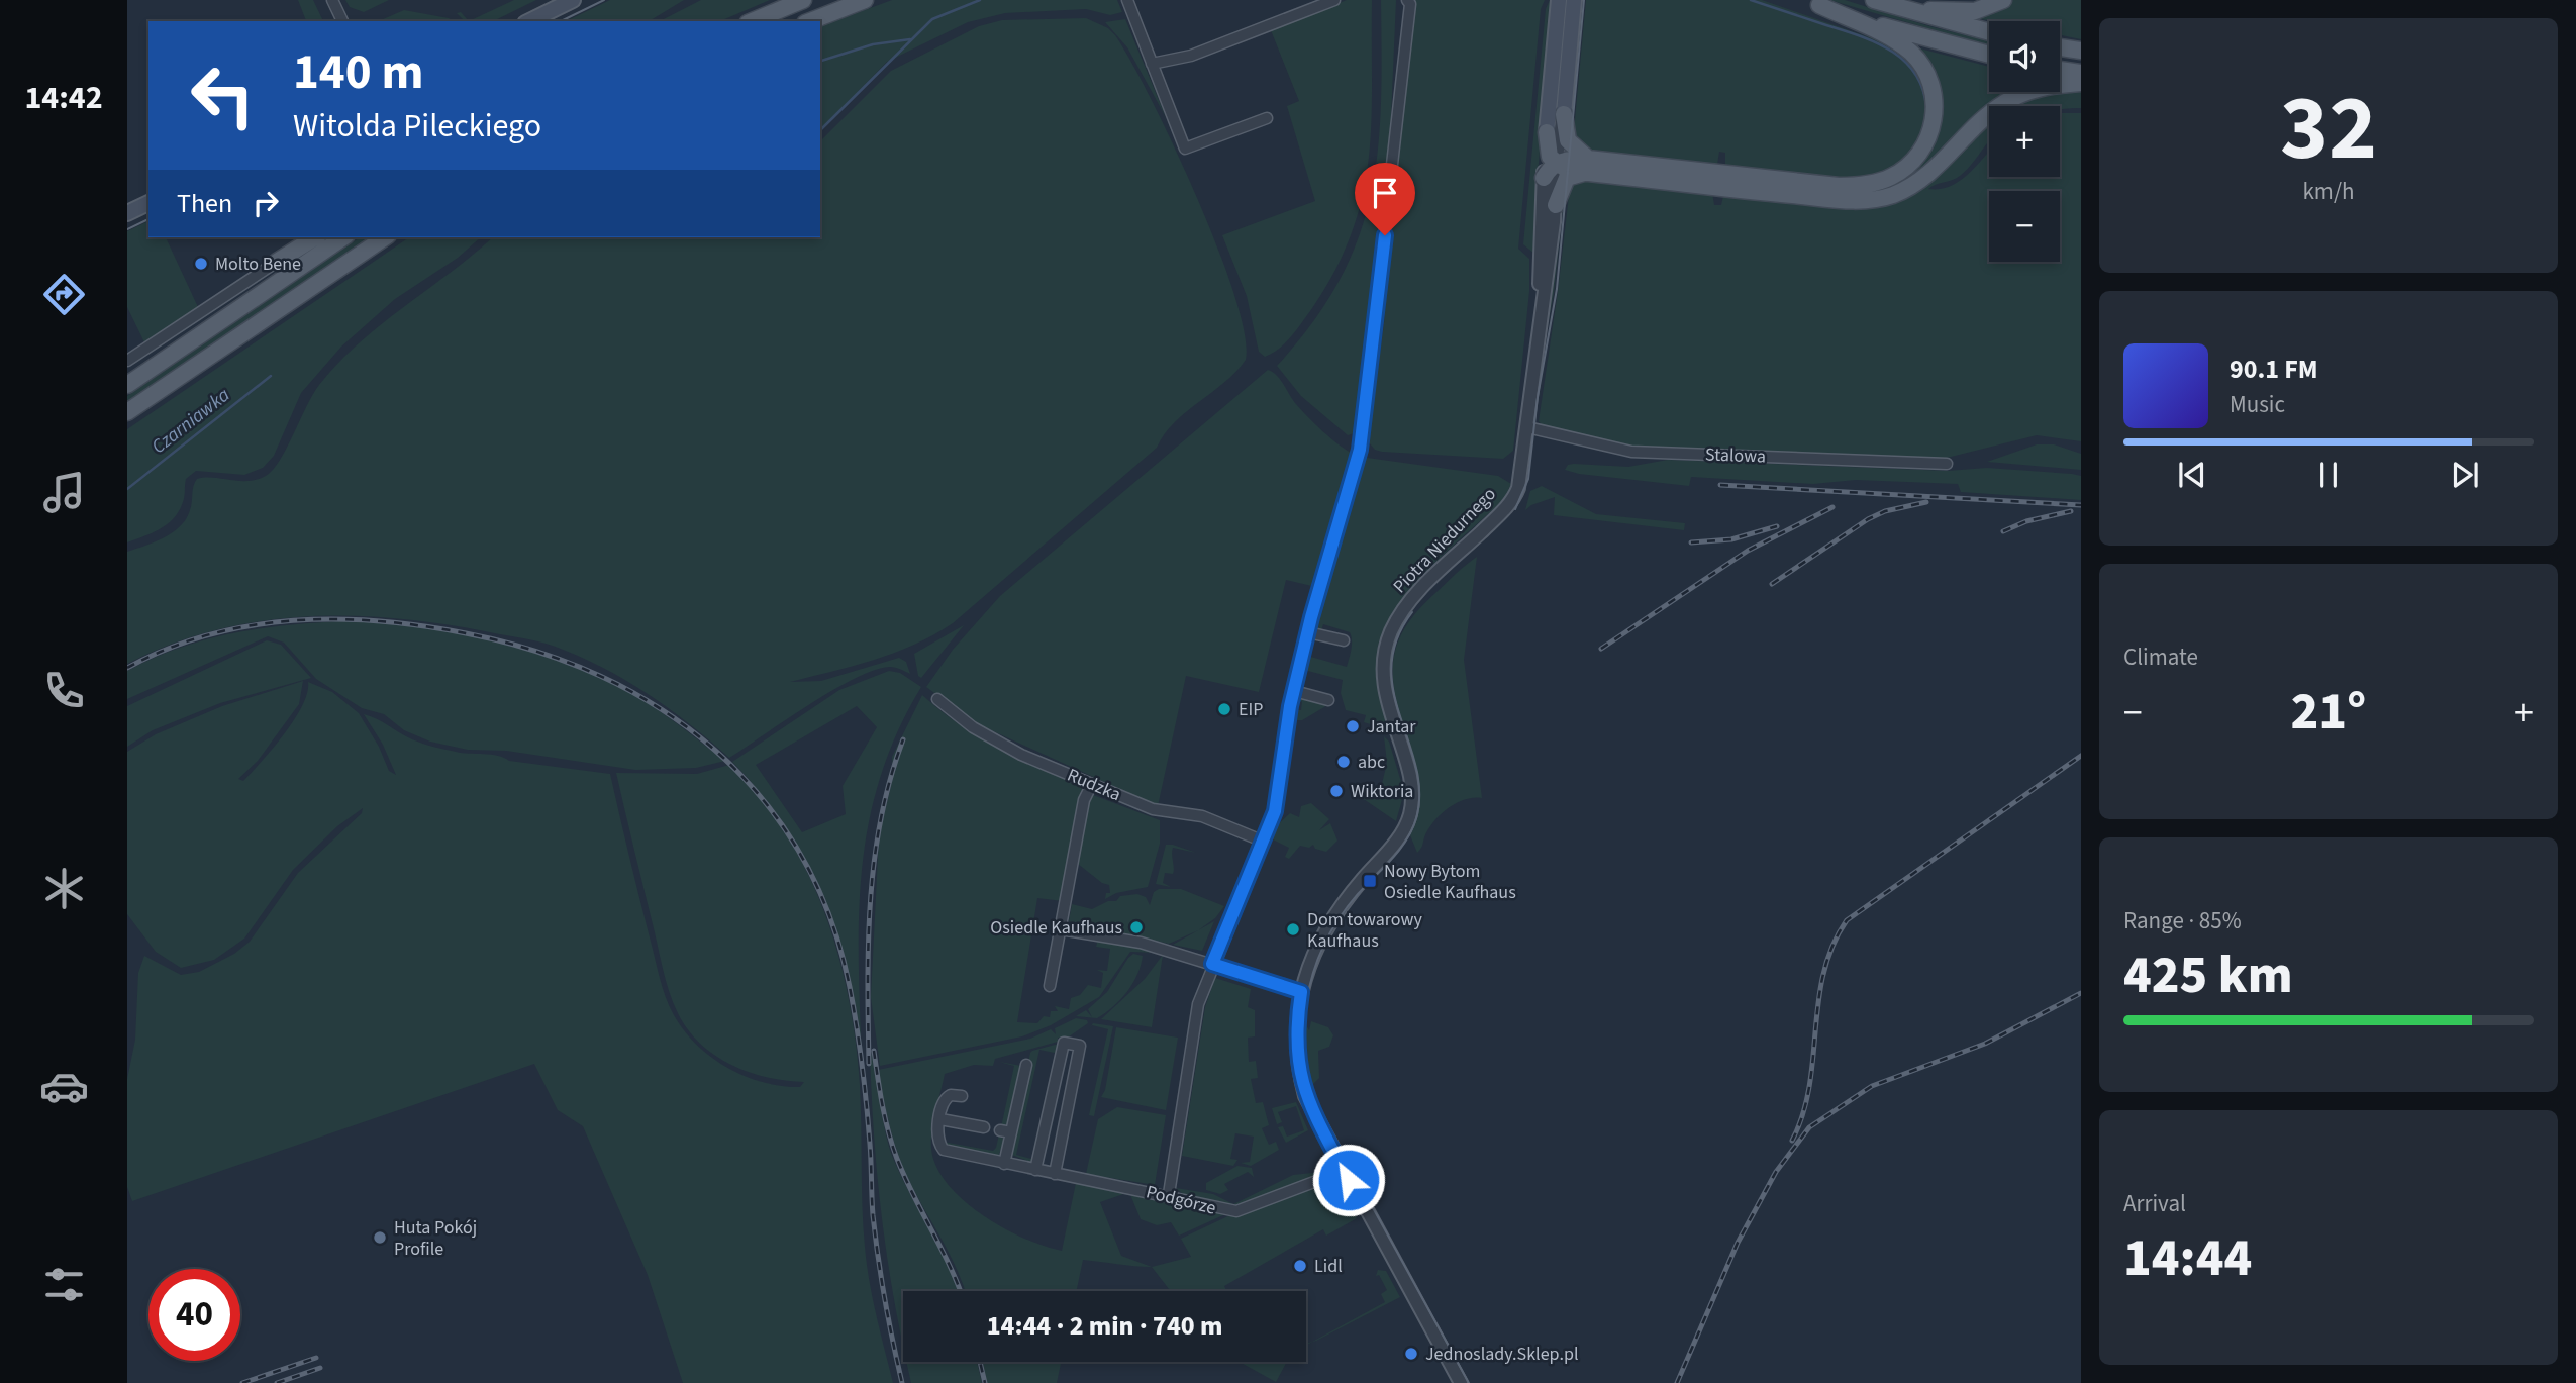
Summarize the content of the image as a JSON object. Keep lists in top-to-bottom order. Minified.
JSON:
{"streets":{"main road":["Piotra Niedurnego"],"street":["Stalowa","Rudzka","Podgórze"]},"crossings":[["Stalowa","Piotra Niedurnego"],["Piotra Niedurnego","Podgórze"]],"water":["Czarniawka"],"places":{"other":["Molto Bene","EIP","Jantar","abc","Wiktoria","Osiedle Kaufhaus","Dom towarowy Kaufhaus","Huta Pokój Profile","Lidl","Jednoslady.Sklep.pl"],"transit":["Nowy Bytom Osiedle Kaufhaus"]},"page":{"tabs":"14:42","tile":[["32","km/h"],"Climate",["Range · 85%","425 km"],["Arrival","14:44"]],"map_buttons":["+","−"],"turn":["140 m","Witolda Pileckiego"],"then":"Then","song":["90.1 FM","Music"],"heat":["−","21°","+"],"limit":"40","trip":"14:44 · 2 min · 740 m"}}
